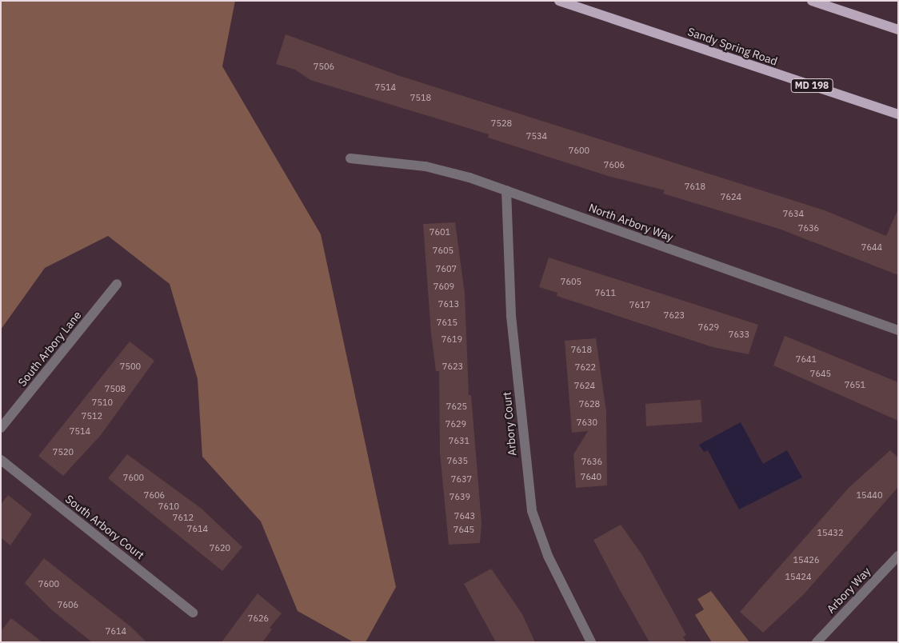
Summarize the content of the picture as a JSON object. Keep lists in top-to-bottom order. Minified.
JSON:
{"streets":{"main road":["Sandy Spring Road","MD 198"],"street":["North Arbory Way","South Arbory Lane","Arbory Court","South Arbory Court","Arbory Way"]},"crossings":[["North Arbory Way","Arbory Court"]],"house_numbers":["7506","7514","7518","7528","7534","7600","7606","7618","7624","7634","7636","7601","7644","7605","7607","7605","7609","7611","7613","7617","7623","7615","7629","7633","7619","7618","7641","7500","7623","7622","7645","7651","7624","7508","7510","7628","7625","7512","7630","7629","7514","7631","7520","7635","7636","7640","7600","7637","7606","15440","7639","7610","7643","7612","7614","7645","15432","7620","15426","15424","7600","7606","7626","7614"]}
